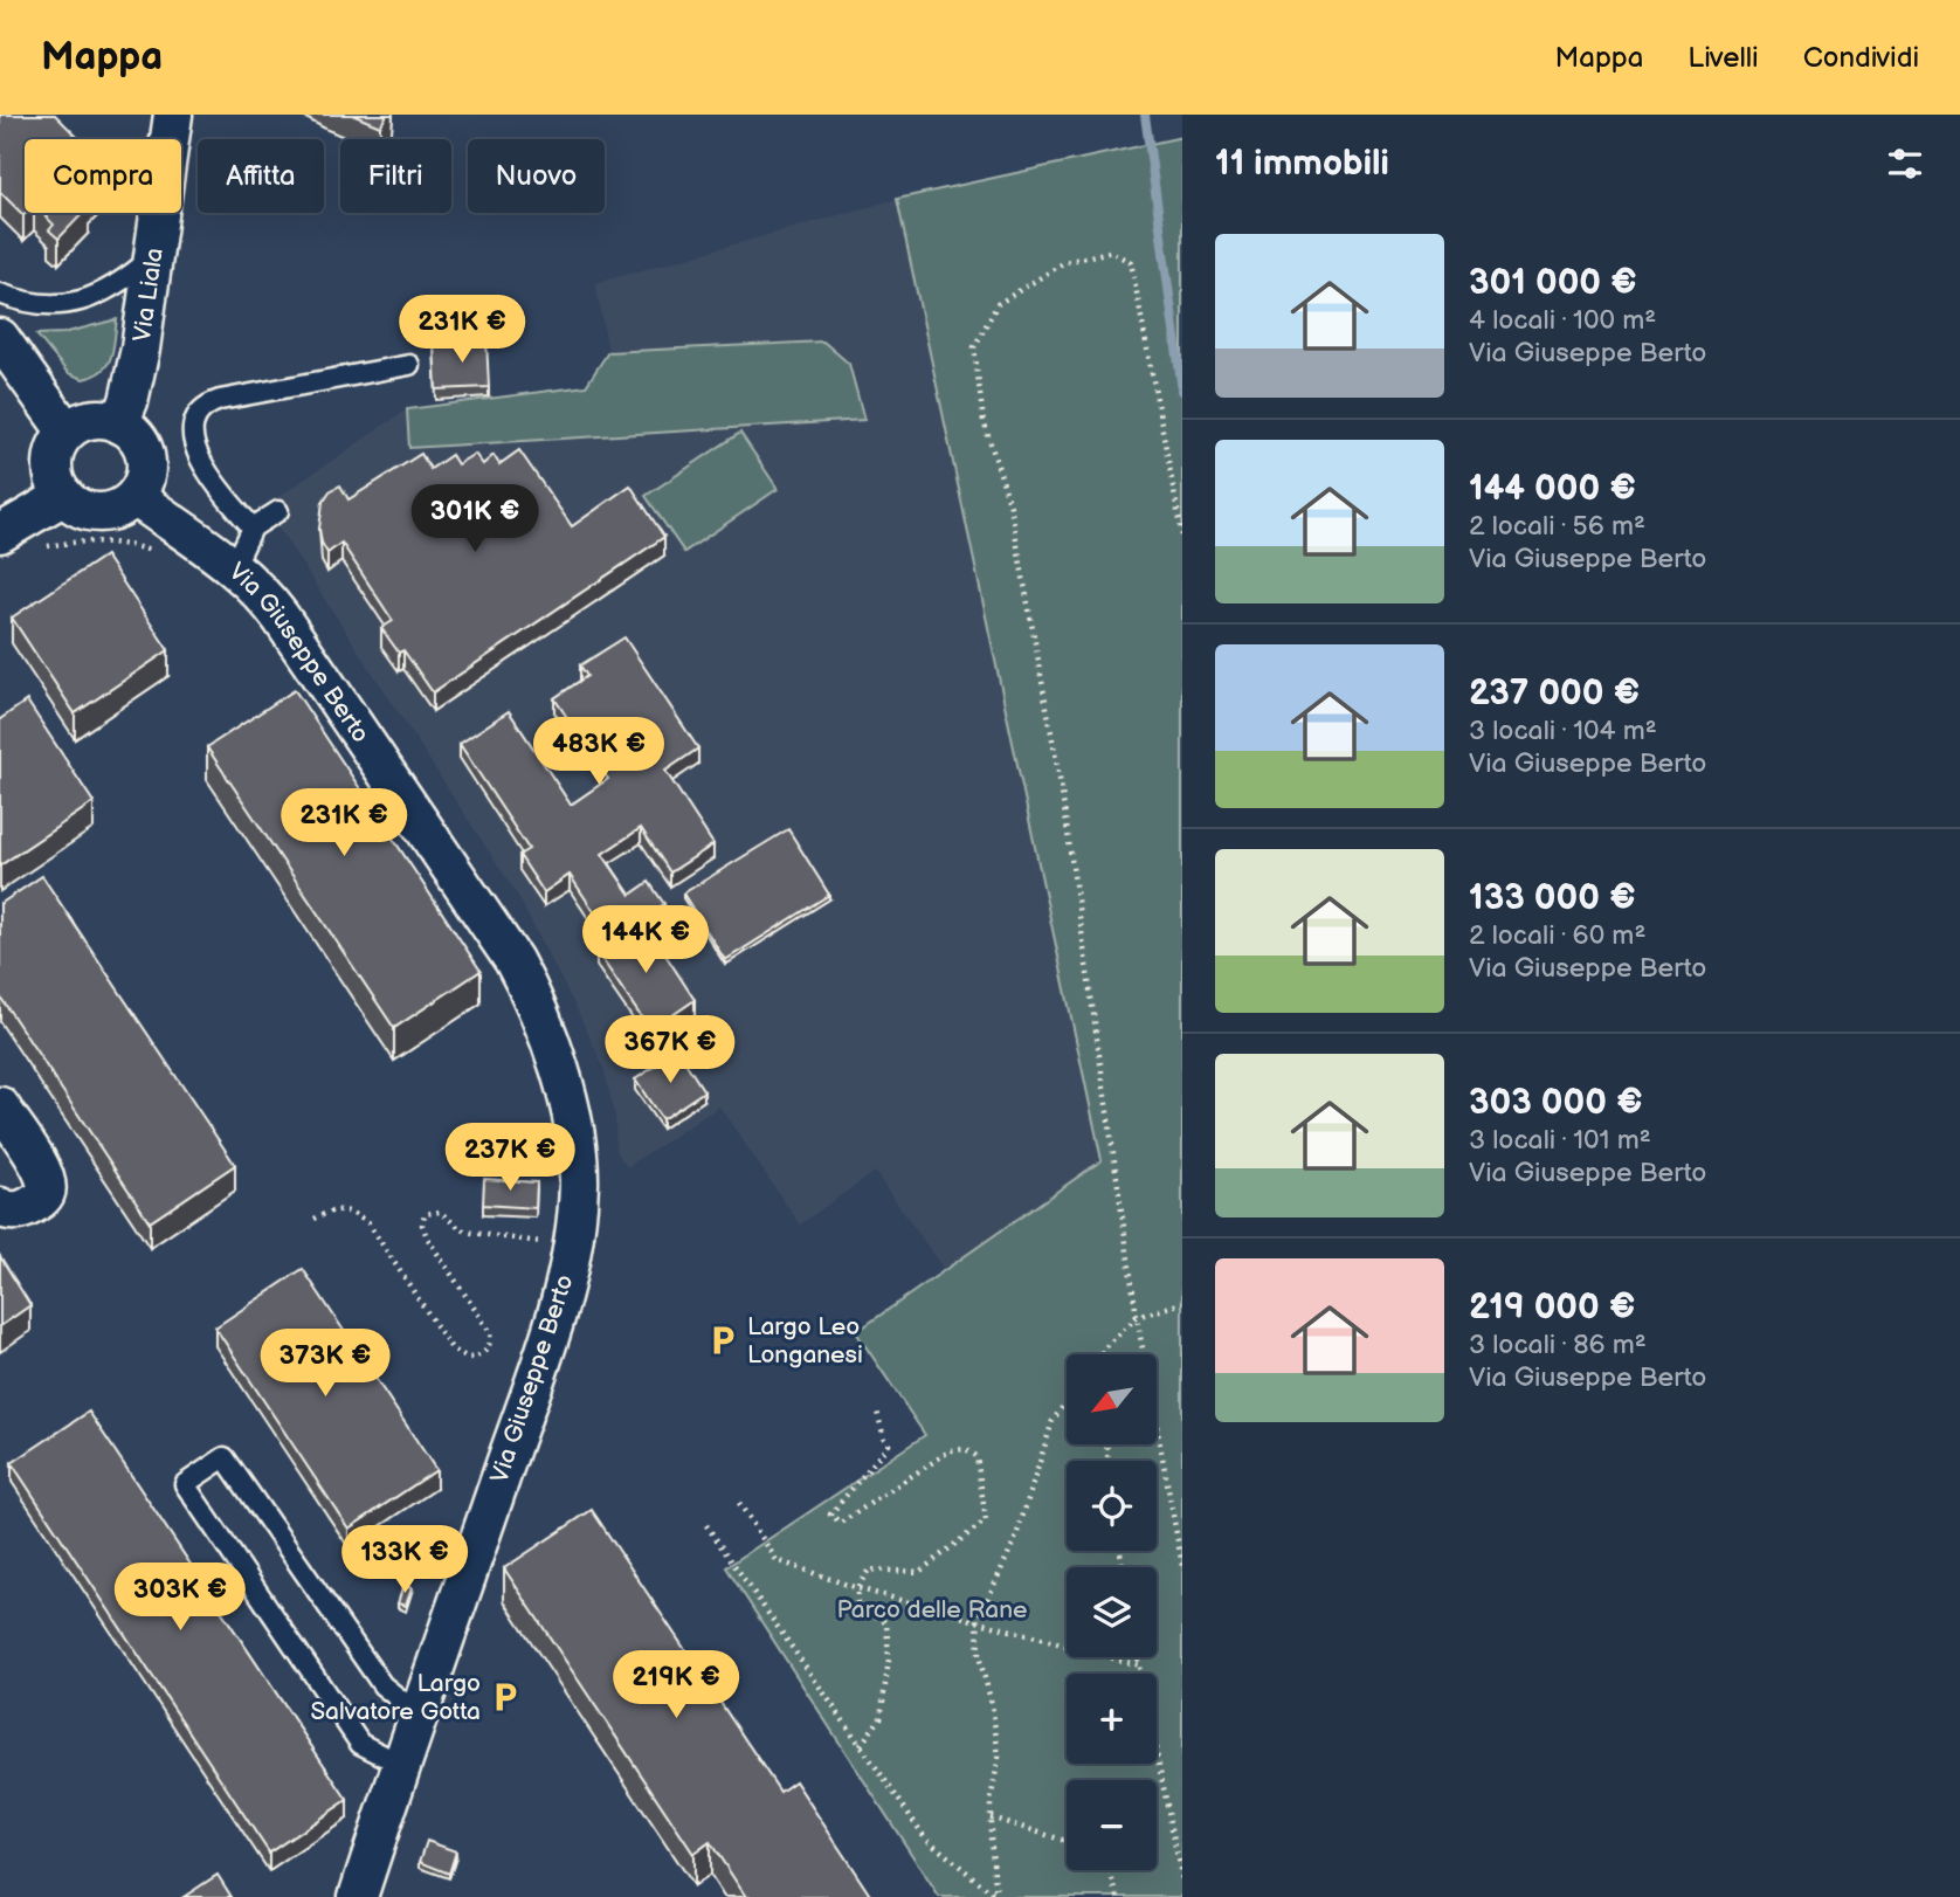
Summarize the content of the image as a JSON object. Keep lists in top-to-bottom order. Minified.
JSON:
{"streets":{"street":["Via Liala","Via Giuseppe Berto"]},"crossings":[["Via Liala","Via Giuseppe Berto"]],"parks":["Parco delle Rane"],"places":{"parking":["Largo Leo Longanesi","Largo Salvatore Gotta"]},"north":"bottom left","page":{"header":"Mappa","nav":["Mappa","Livelli","Condividi"],"heading":"11 immobili","chip":["Compra","Affitta","Filtri","Nuovo"],"list":[{"name":"301 000 €","note":"4 locali · 100 m² · Via Giuseppe Berto"},{"name":"144 000 €","note":"2 locali · 56 m² · Via Giuseppe Berto"},{"name":"237 000 €","note":"3 locali · 104 m² · Via Giuseppe Berto"},{"name":"133 000 €","note":"2 locali · 60 m² · Via Giuseppe Berto"},{"name":"303 000 €","note":"3 locali · 101 m² · Via Giuseppe Berto"},{"name":"219 000 €","note":"3 locali · 86 m² · Via Giuseppe Berto"}],"price":["231K €","301K €","483K €","231K €","144K €","367K €","237K €","373K €","133K €","303K €","219K €"],"map_buttons":["+","−"]}}
